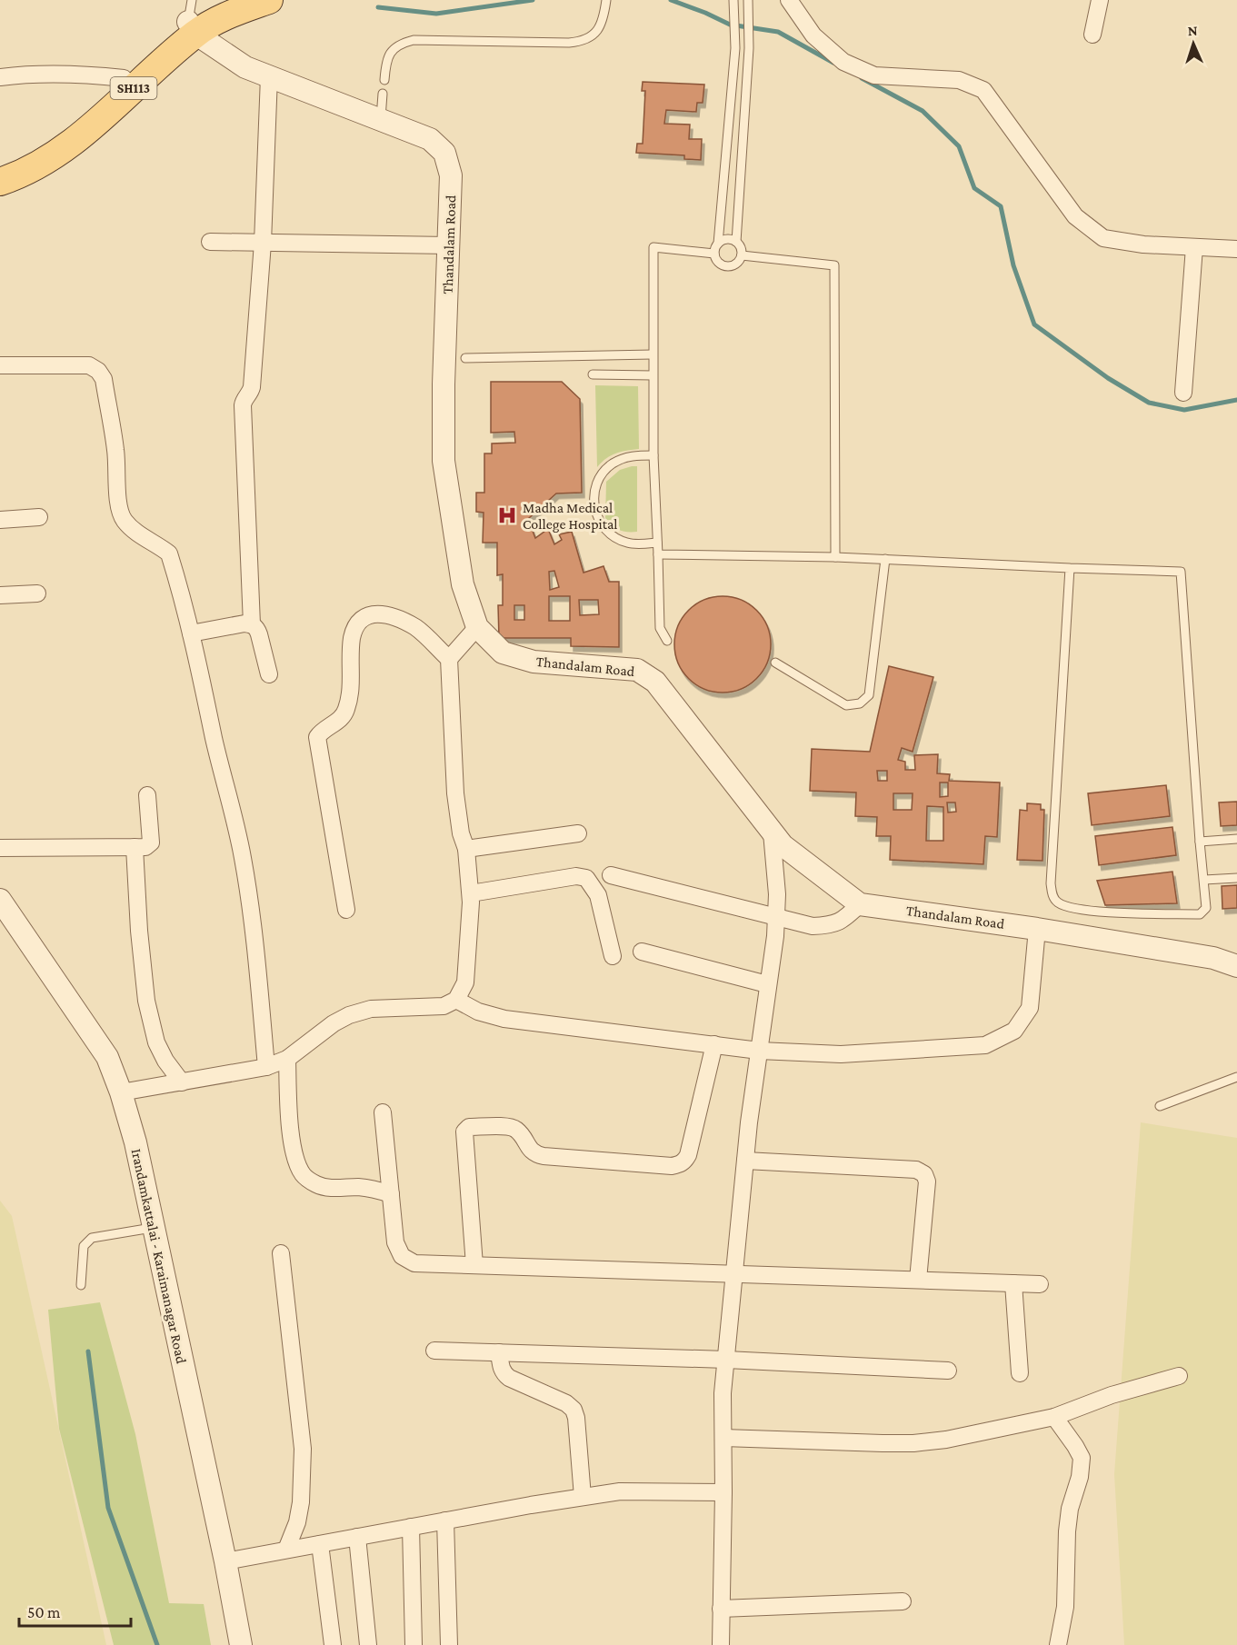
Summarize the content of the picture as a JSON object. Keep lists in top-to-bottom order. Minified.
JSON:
{"streets":{"main road":["SH113"],"street":["Thandalam Road","Irandamkattalai - Karaimanagar Road"]},"crossings":[["SH113","Thandalam Road"]],"places":{"hospital":["Madha Medical College Hospital"]},"scale_bar":"50 m","north":"top"}
